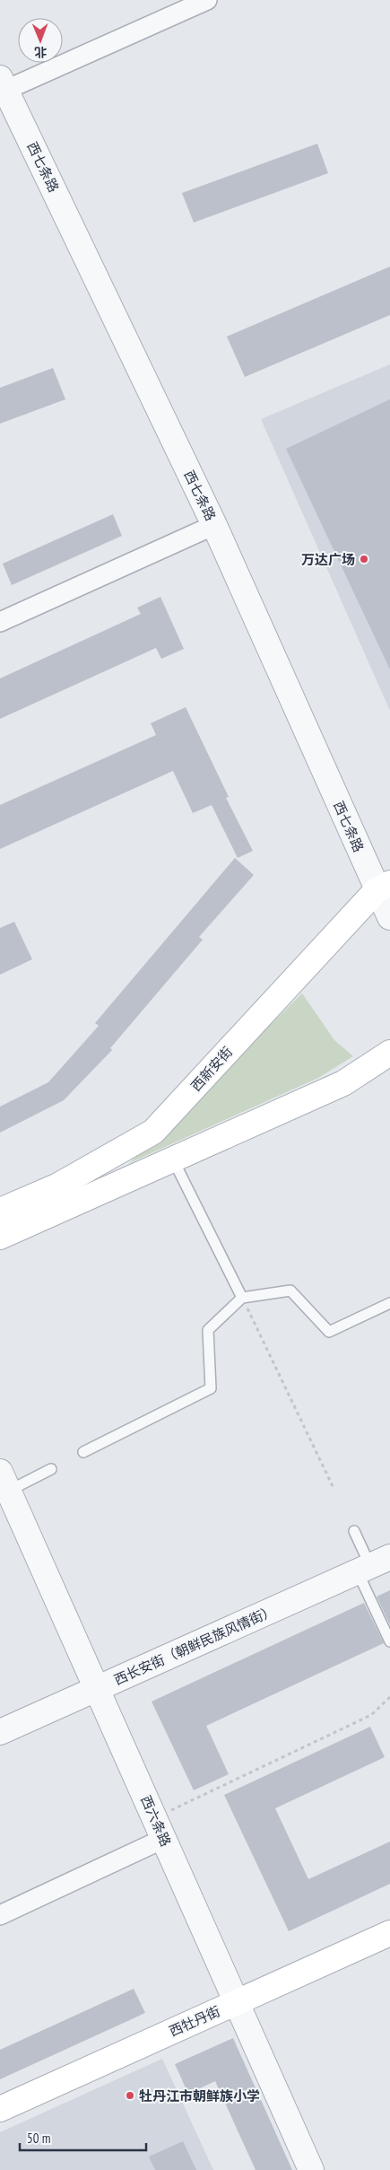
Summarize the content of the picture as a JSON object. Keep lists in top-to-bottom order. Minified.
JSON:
{"streets":{"main road":["西新安街","西牡丹街"],"street":["西七条路","西长安街（朝鲜民族风情街）","西六条路"]},"crossings":[["西七条路","西新安街"],["西长安街（朝鲜民族风情街）","西六条路"],["西六条路","西牡丹街"]],"places":["万达广场","牡丹江市朝鲜族小学"],"scale_bar":"50 m","north":"bottom"}
